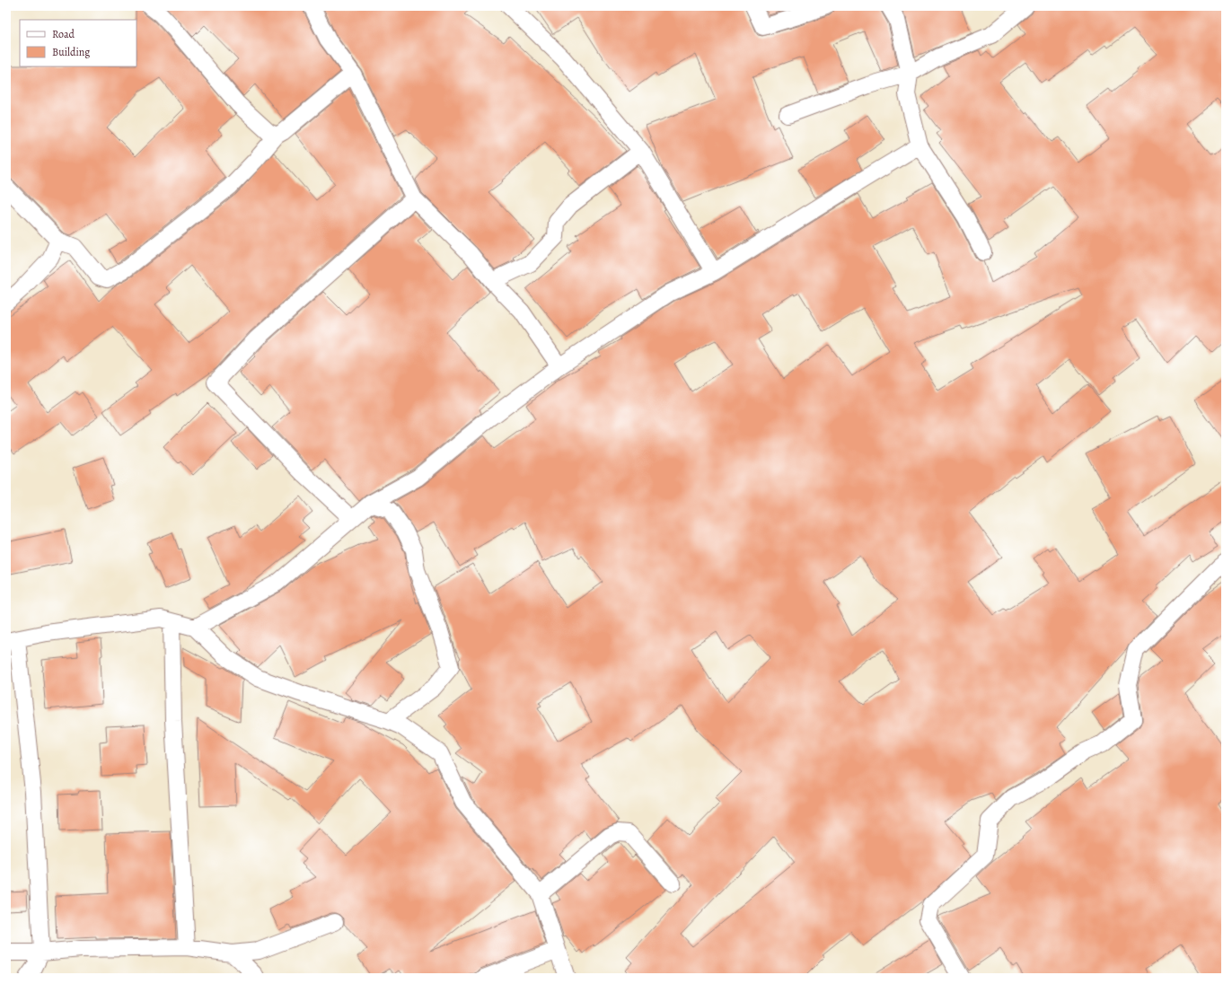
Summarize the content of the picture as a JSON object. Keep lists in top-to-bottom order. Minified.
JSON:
{"legend":["Road","Building"]}
